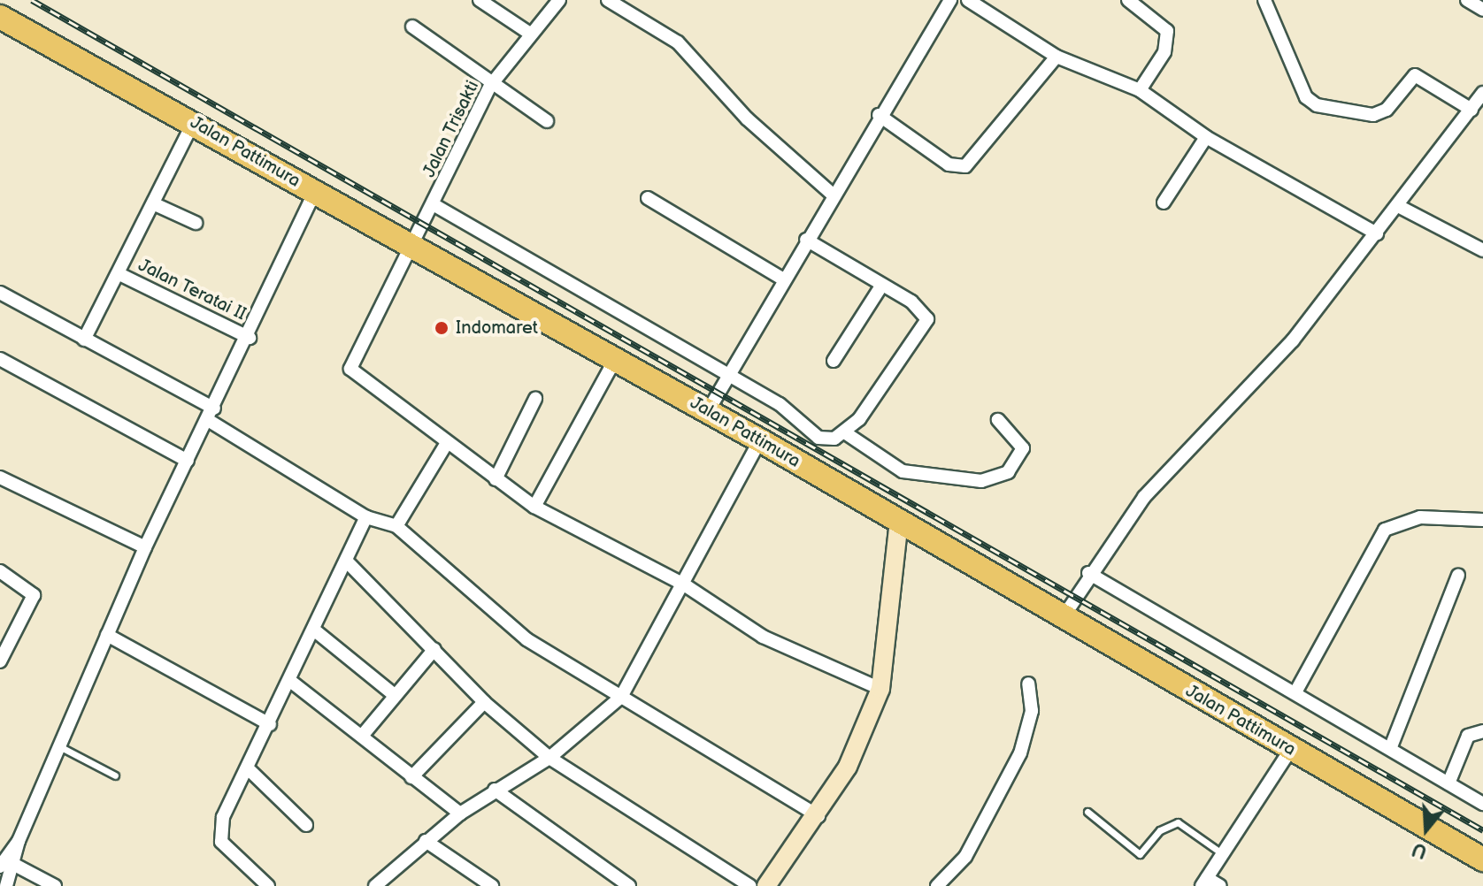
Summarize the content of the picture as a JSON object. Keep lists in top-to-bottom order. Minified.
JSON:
{"streets":{"highway":["Jalan Pattimura"],"street":["Jalan Trisakti","Jalan Teratai II"]},"crossings":[["Jalan Trisakti","Jalan Pattimura"]],"places":["Indomaret"],"north":"bottom"}
